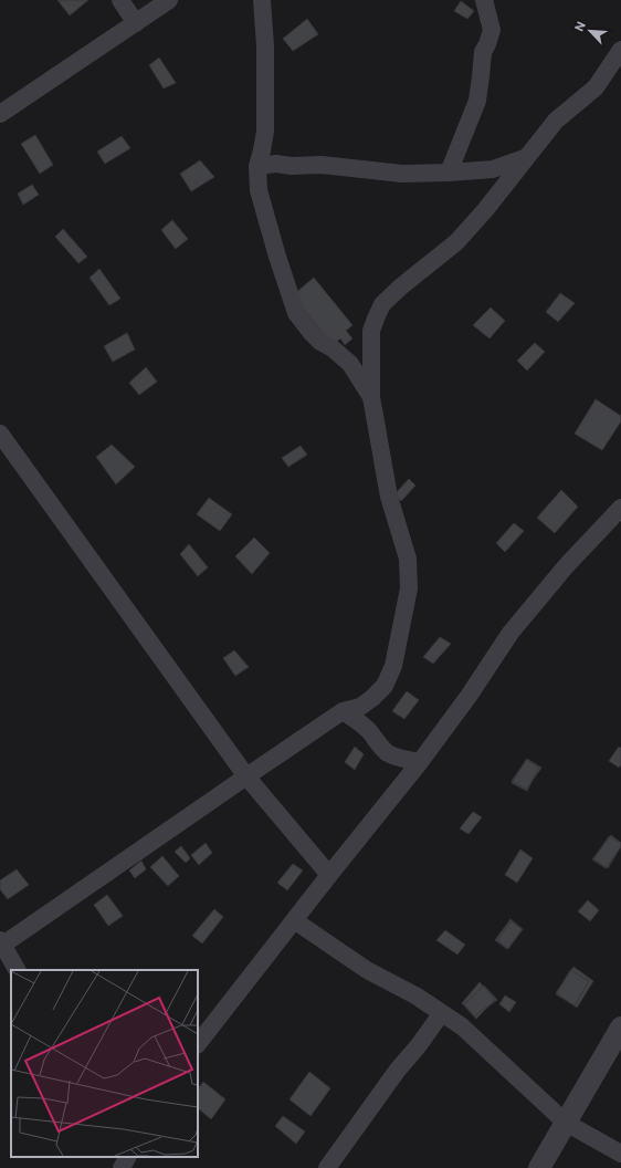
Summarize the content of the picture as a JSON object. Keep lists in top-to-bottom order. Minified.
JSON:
{"north":"top left"}
